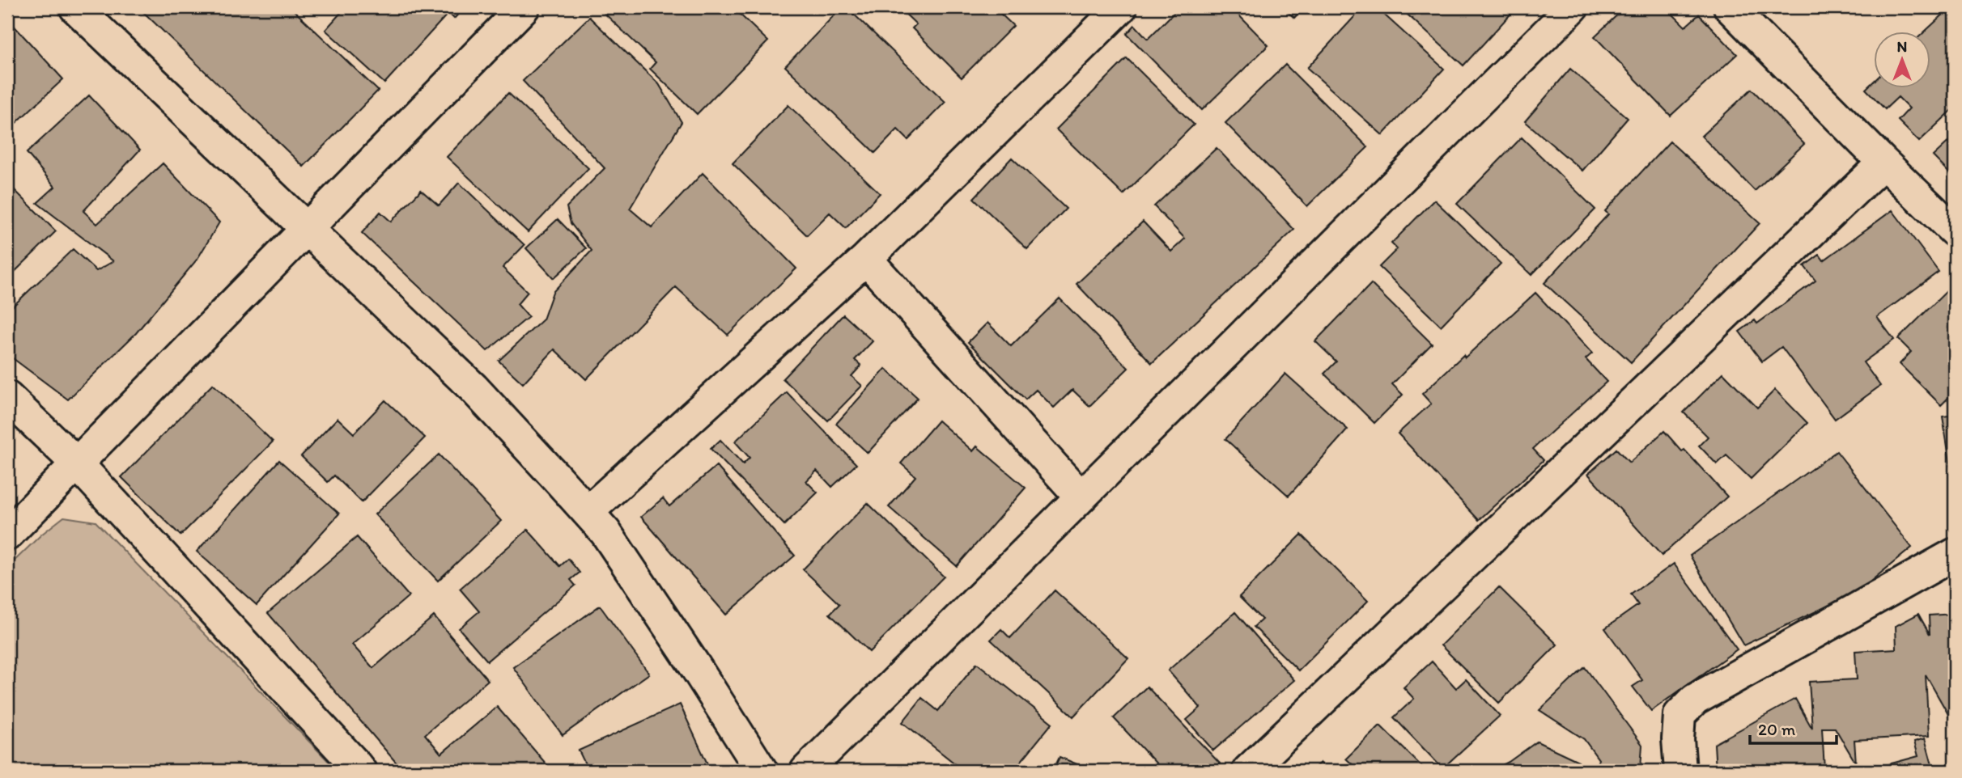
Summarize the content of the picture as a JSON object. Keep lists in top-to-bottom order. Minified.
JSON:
{"scale_bar":"20 m","north":"top"}
